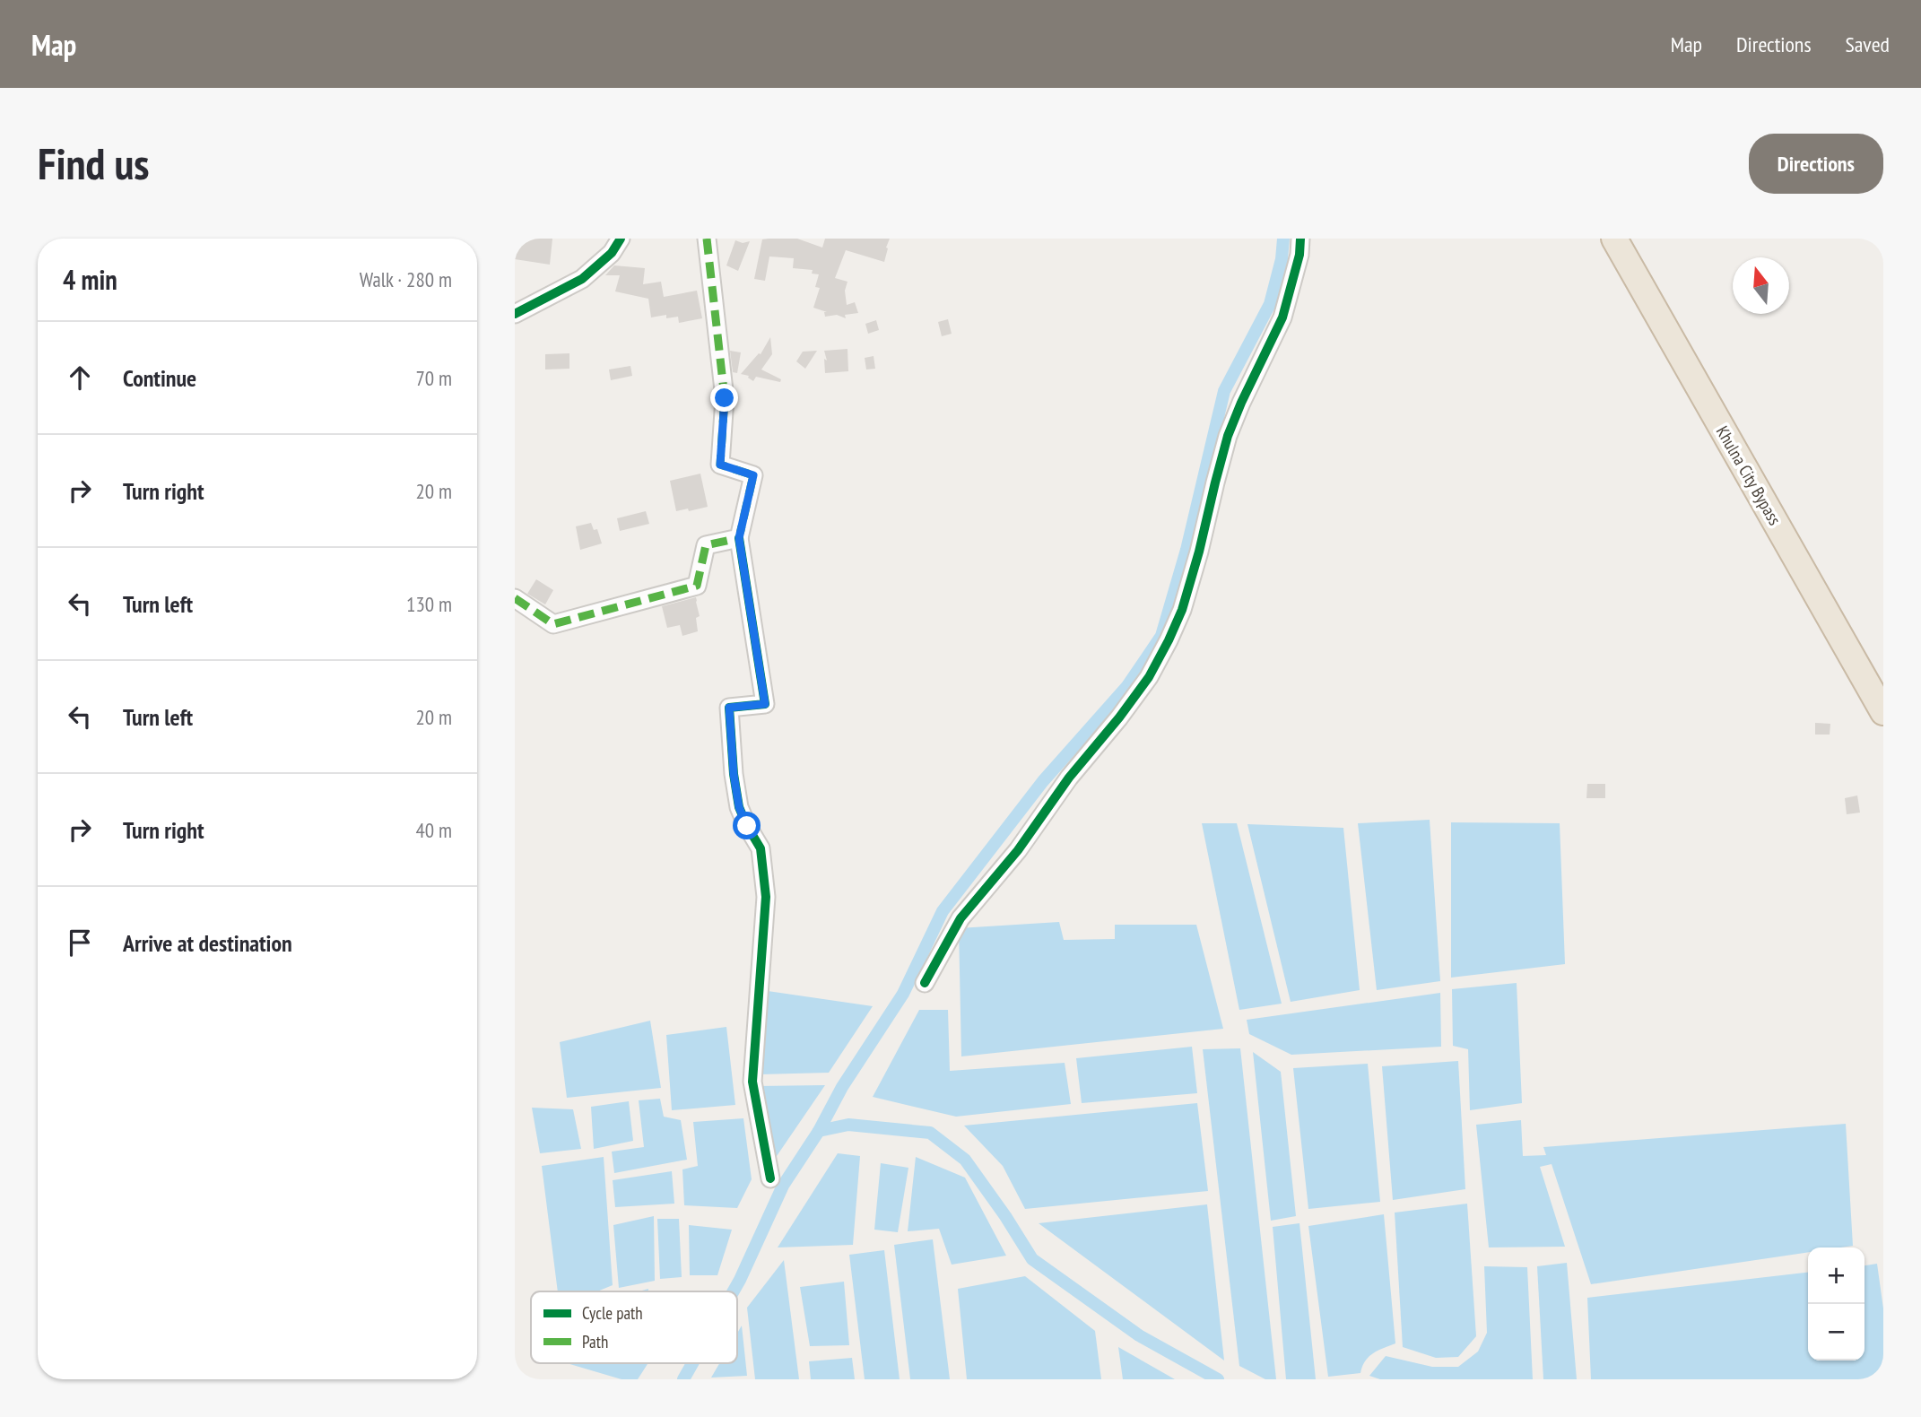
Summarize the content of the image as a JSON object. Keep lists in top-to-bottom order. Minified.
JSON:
{"streets":{"highway":["Khulna City Bypass"]},"legend":["Cycle path","Path"],"north":"top","page":{"header":"Map","nav":["Map","Directions","Saved"],"buttons":"Directions","title":"Find us","heading":["4 min","Walk · 280 m"],"list":[["Continue","70 m"],["Turn right","20 m"],["Turn left","130 m"],["Turn left","20 m"],["Turn right","40 m"],"Arrive at destination"],"map_buttons":["+","−"]}}
